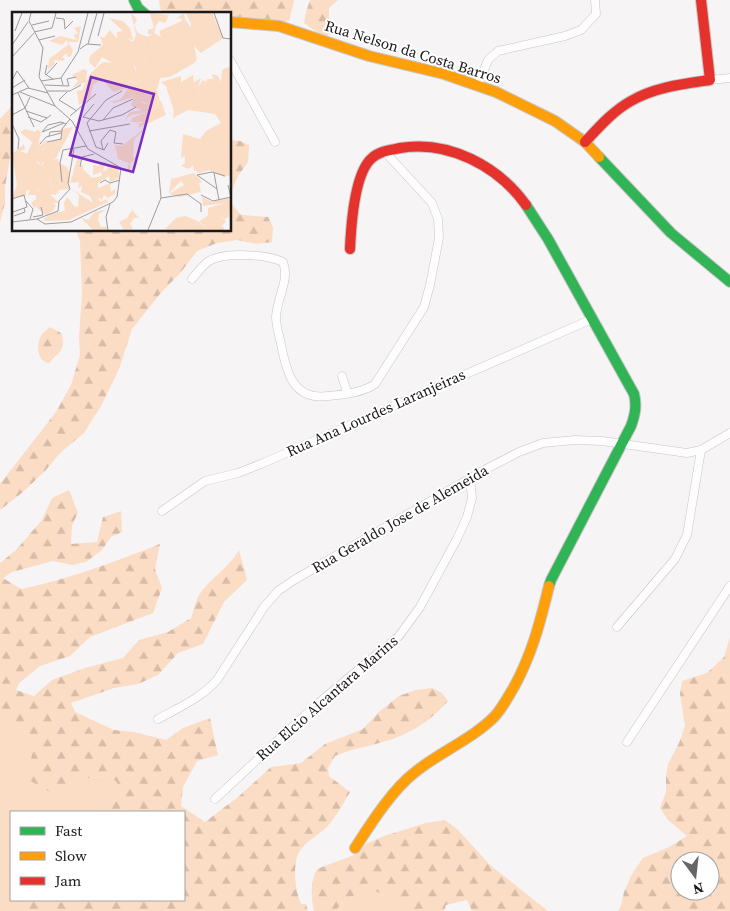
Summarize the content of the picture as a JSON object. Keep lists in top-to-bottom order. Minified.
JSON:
{"streets":{"street":["Rua Nelson da Costa Barros","Rua Ana Lourdes Laranjeiras","Rua Geraldo Jose de Alemeida","Rua Elcio Alcantara Marins"]},"crossings":[["Rua Geraldo Jose de Alemeida","Rua Elcio Alcantara Marins"]],"legend":["Fast","Slow","Jam"],"north":"bottom"}
